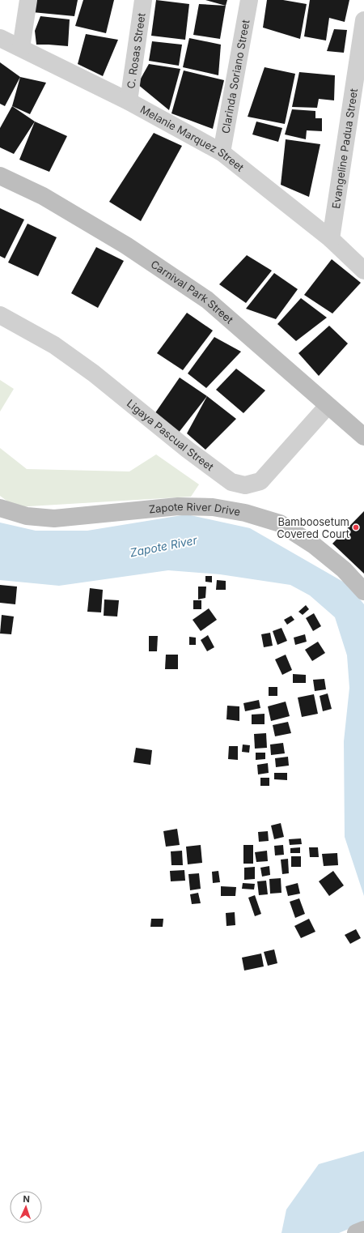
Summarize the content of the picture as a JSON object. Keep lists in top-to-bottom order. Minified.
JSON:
{"streets":{"street":["C. Rosas Street","Clarinda Soriano Street","Melanie Marquez Street","Evangeline Padua Street","Carnival Park Street","Ligaya Pascual Street","Zapote River Drive"]},"crossings":[["C. Rosas Street","Melanie Marquez Street"],["Clarinda Soriano Street","Melanie Marquez Street"],["Melanie Marquez Street","Evangeline Padua Street"],["Carnival Park Street","Ligaya Pascual Street"]],"water":["Zapote River"],"places":["Bamboosetum Covered Court"],"north":"top"}
